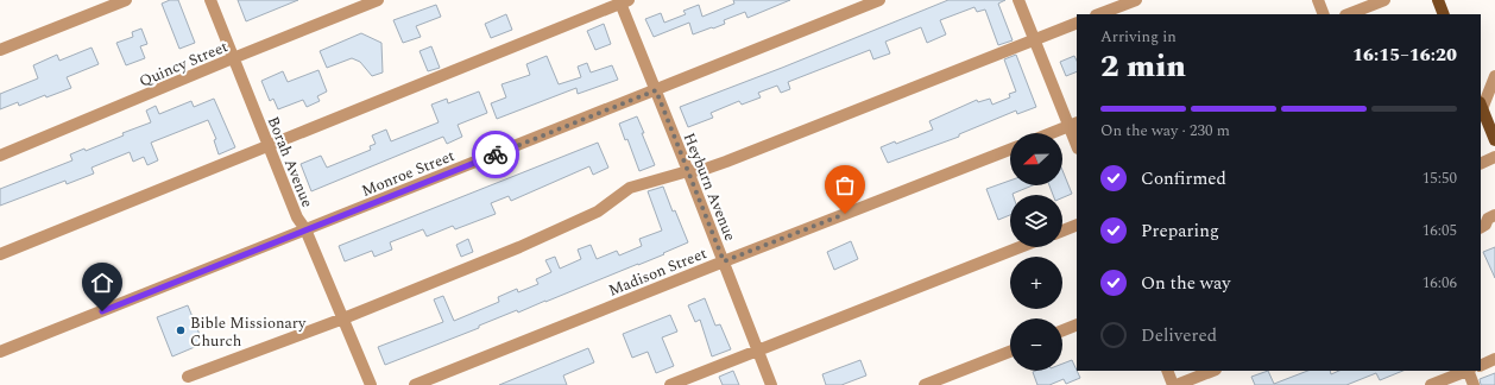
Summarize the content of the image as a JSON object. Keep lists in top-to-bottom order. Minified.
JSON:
{"streets":{"street":["Quincy Street","Borah Avenue","Monroe Street","Heyburn Avenue","Madison Street"]},"crossings":[["Quincy Street","Borah Avenue"],["Borah Avenue","Monroe Street"],["Monroe Street","Heyburn Avenue"],["Heyburn Avenue","Madison Street"]],"places":["Bible Missionary Church"],"north":"left","page":{"heading":["2 min","Arriving in","16:15–16:20"],"bar":"On the way · 230 m","map_buttons":["+","−"],"list":[["Confirmed","15:50"],["Preparing","16:05"],["On the way","16:06"],"Delivered"]}}
